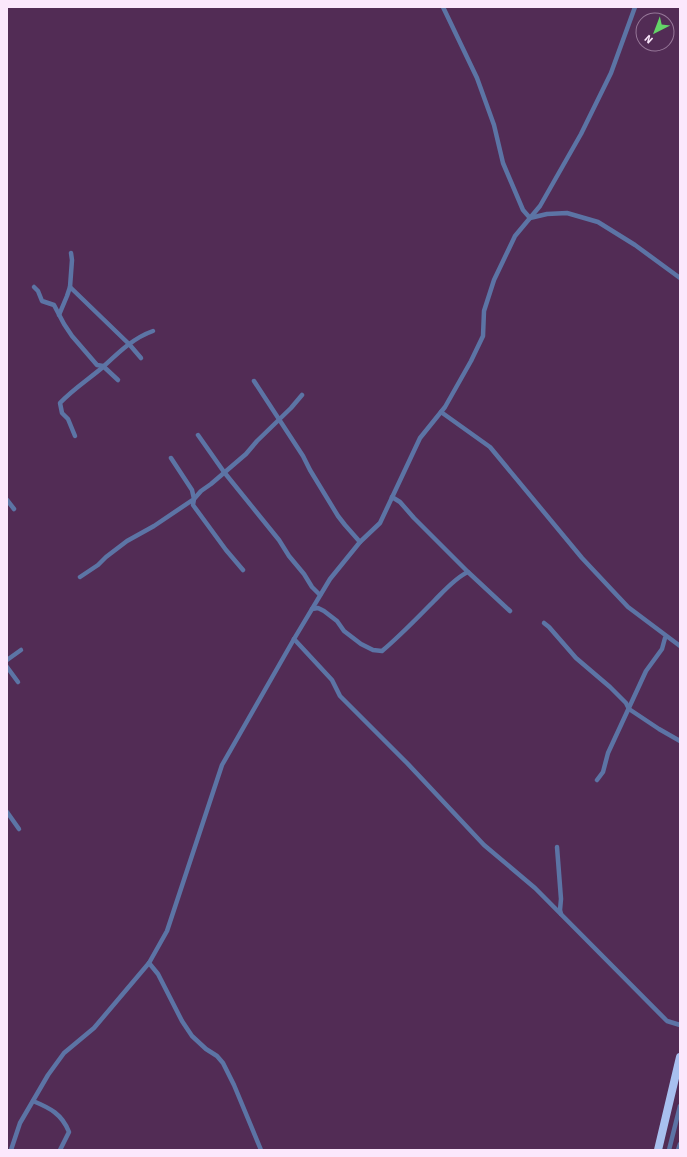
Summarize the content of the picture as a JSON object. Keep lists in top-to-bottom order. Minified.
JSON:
{"north":"bottom left"}
